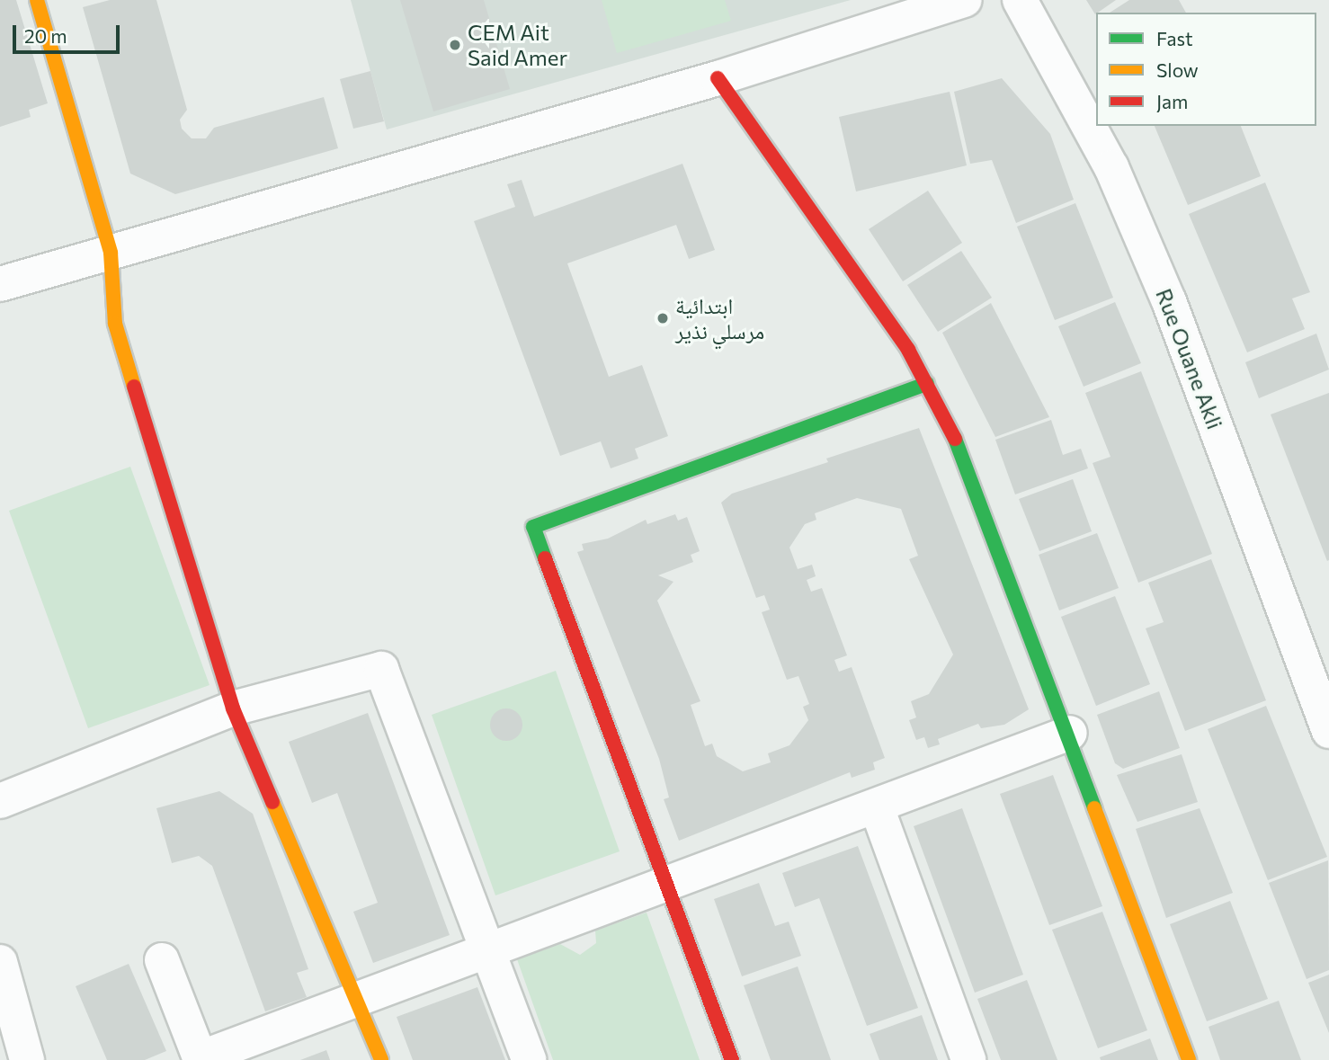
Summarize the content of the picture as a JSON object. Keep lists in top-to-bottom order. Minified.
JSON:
{"streets":{"street":["Rue Ouane Akli"]},"places":["CEM Ait Said Amer","ابتدائية مرسلي نذير"],"legend":["Fast","Slow","Jam"],"scale_bar":"20 m"}
